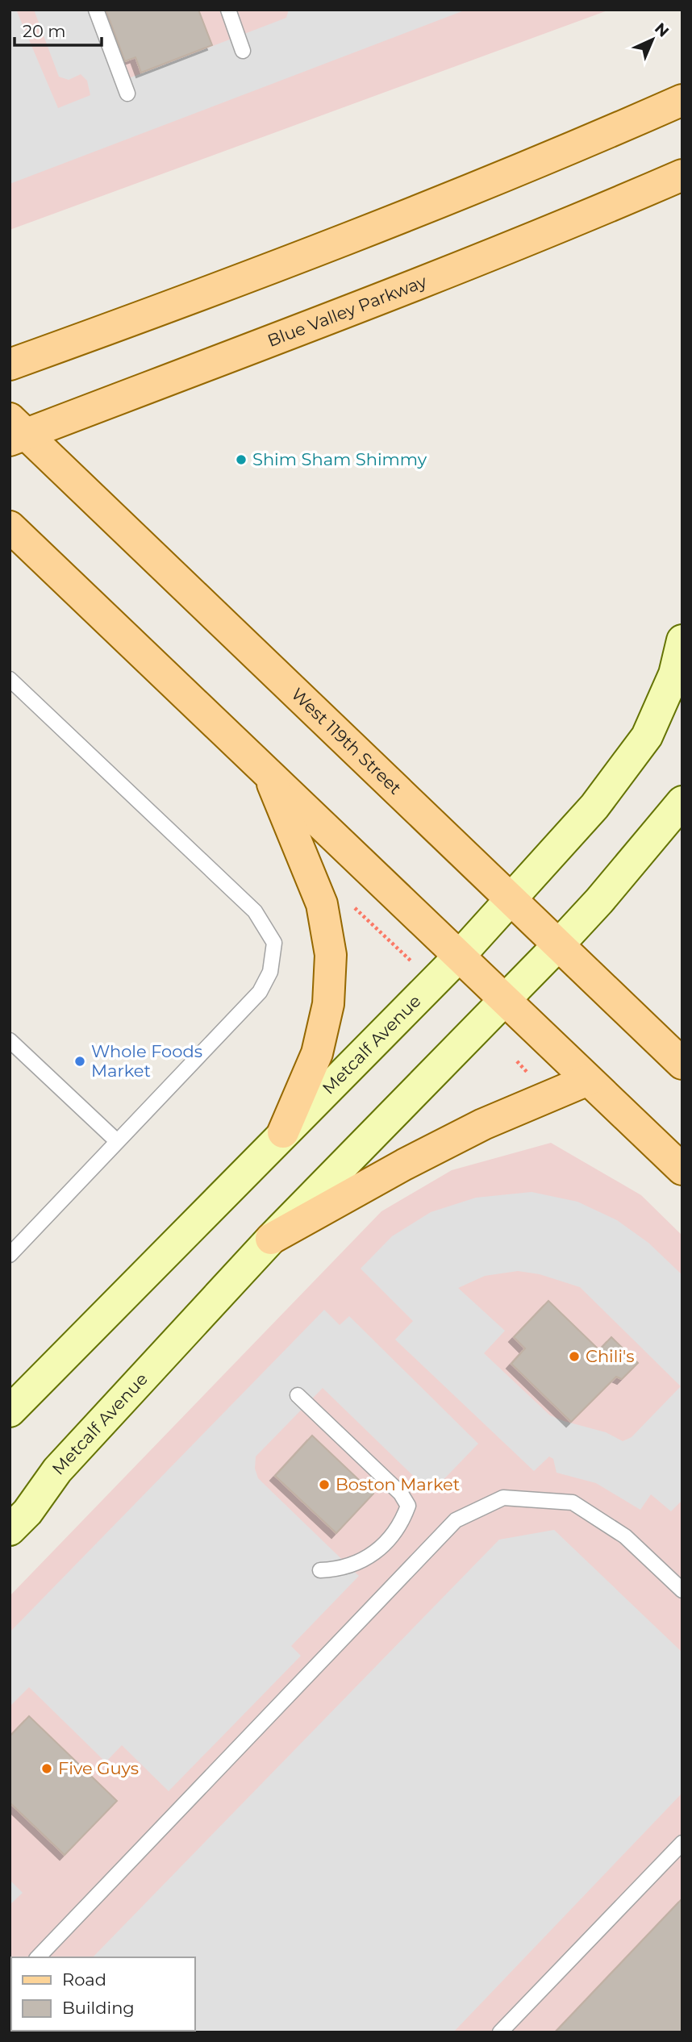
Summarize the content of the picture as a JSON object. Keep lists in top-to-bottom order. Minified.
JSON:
{"streets":{"main road":["Blue Valley Parkway","West 119th Street","Metcalf Avenue"]},"crossings":[["Blue Valley Parkway","West 119th Street"],["West 119th Street","Metcalf Avenue"]],"places":["Shim Sham Shimmy","Whole Foods Market","Chili's","Boston Market","Five Guys"],"legend":["Road","Building"],"scale_bar":"20 m","north":"top right"}
